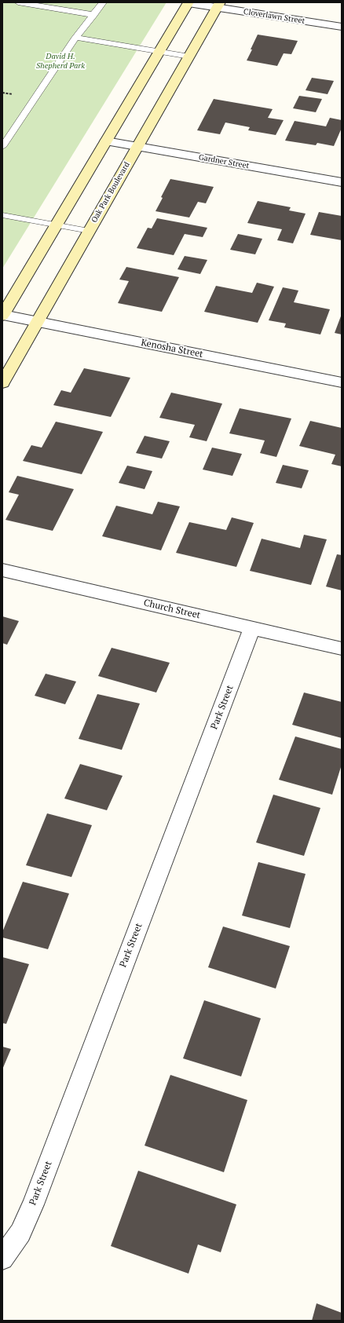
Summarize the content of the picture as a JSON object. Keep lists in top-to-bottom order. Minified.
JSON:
{"streets":{"street":["Cloverlawn Street","Gardner Street","Oak Park Boulevard","Kenosha Street","Church Street","Park Street"]},"crossings":[["Cloverlawn Street","Oak Park Boulevard"],["Gardner Street","Oak Park Boulevard"],["Oak Park Boulevard","Kenosha Street"],["Church Street","Park Street"]],"parks":["David H. Shepherd Park"]}
